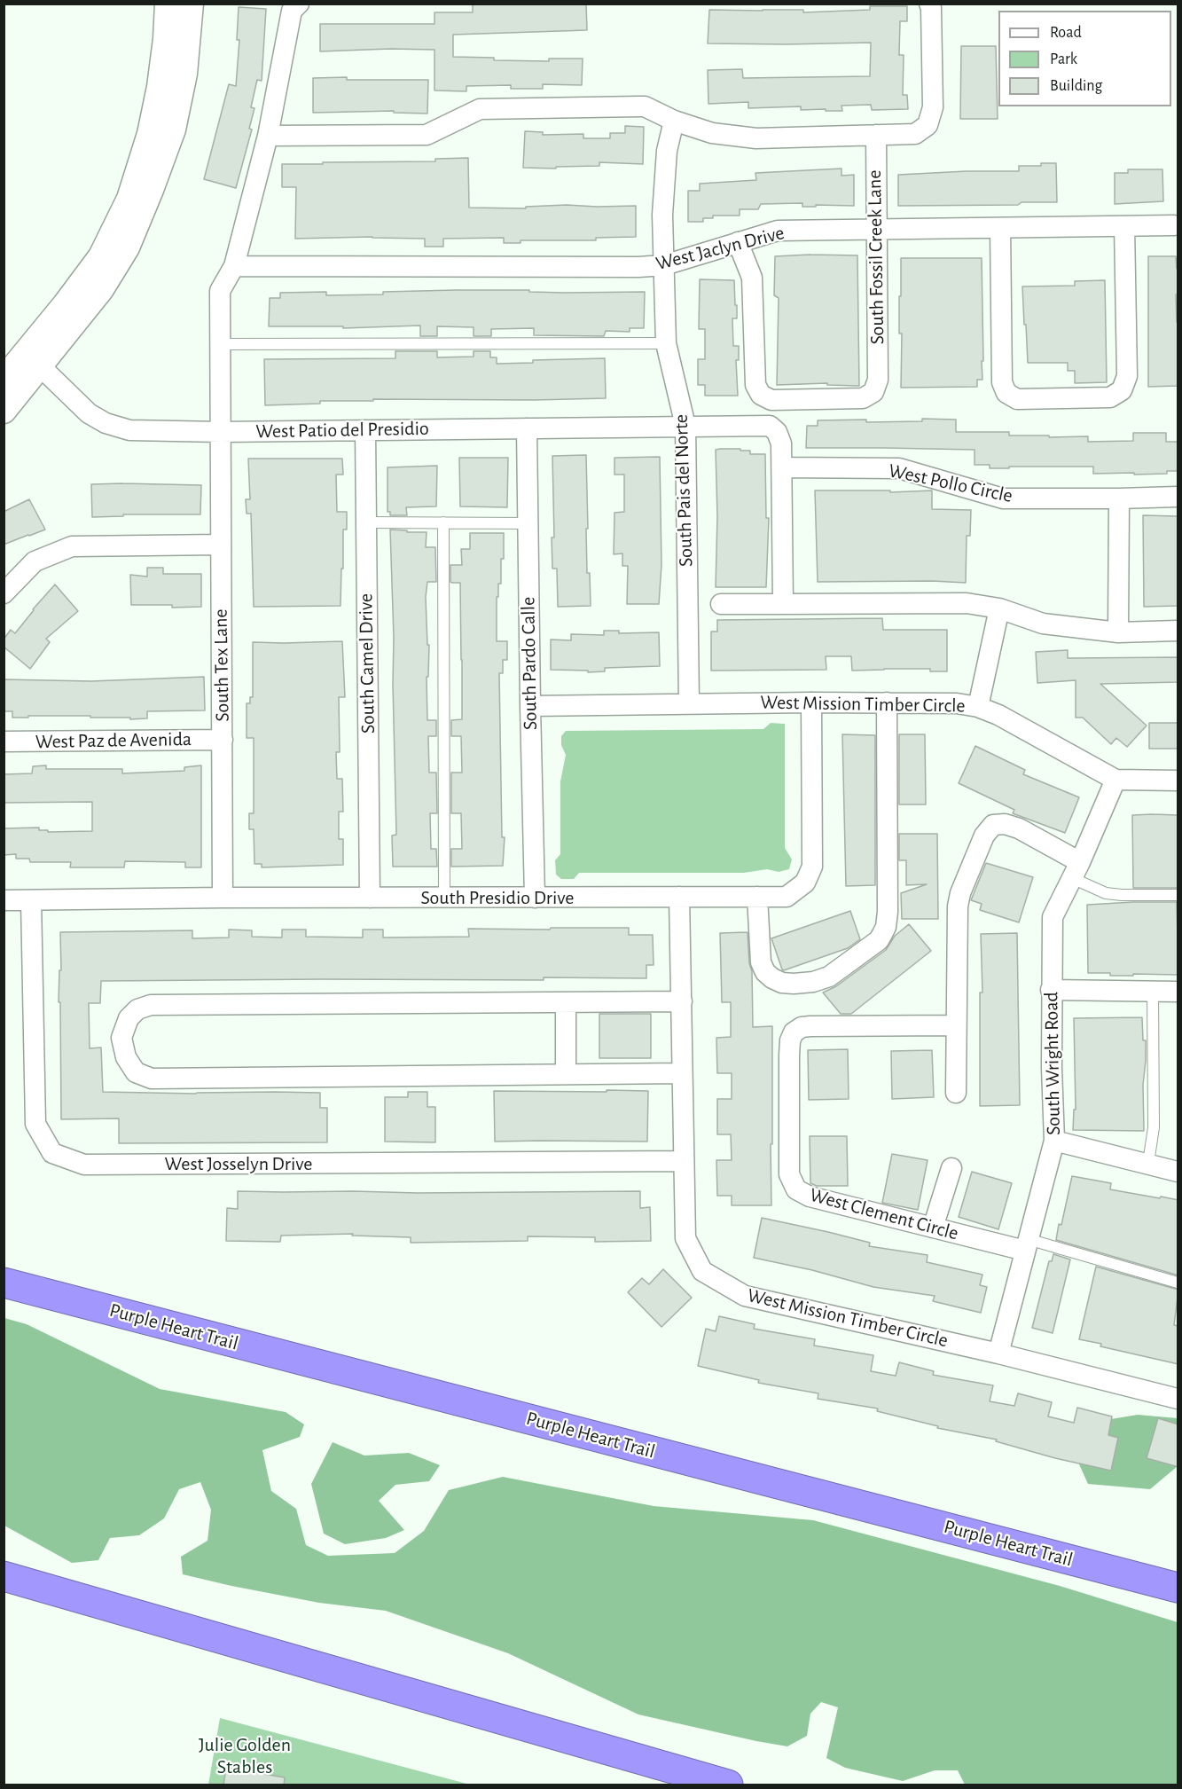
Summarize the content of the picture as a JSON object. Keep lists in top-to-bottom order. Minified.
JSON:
{"streets":{"highway":["Purple Heart Trail"],"street":["West Jaclyn Drive","South Fossil Creek Lane","West Patio del Presidio","West Pollo Circle","South Pais del Norte","South Camel Drive","South Pardo Calle","South Tex Lane","West Mission Timber Circle","West Paz de Avenida","South Presidio Drive","South Wright Road","West Josselyn Drive","West Clement Circle"]},"crossings":[["West Jaclyn Drive","South Fossil Creek Lane"],["West Jaclyn Drive","South Pais del Norte"],["West Jaclyn Drive","South Tex Lane"],["West Patio del Presidio","South Pais del Norte"],["West Patio del Presidio","South Camel Drive"],["West Patio del Presidio","South Pardo Calle"],["West Patio del Presidio","South Tex Lane"],["South Pais del Norte","West Mission Timber Circle"],["South Camel Drive","South Presidio Drive"],["South Pardo Calle","West Mission Timber Circle"],["South Pardo Calle","South Presidio Drive"],["South Tex Lane","West Paz de Avenida"],["South Tex Lane","South Presidio Drive"],["West Mission Timber Circle","South Presidio Drive"],["West Mission Timber Circle","South Wright Road"],["West Mission Timber Circle","West Josselyn Drive"],["South Presidio Drive","West Josselyn Drive"],["South Wright Road","West Clement Circle"]],"parks":["Julie Golden Stables"],"legend":["Road","Park","Building"]}
